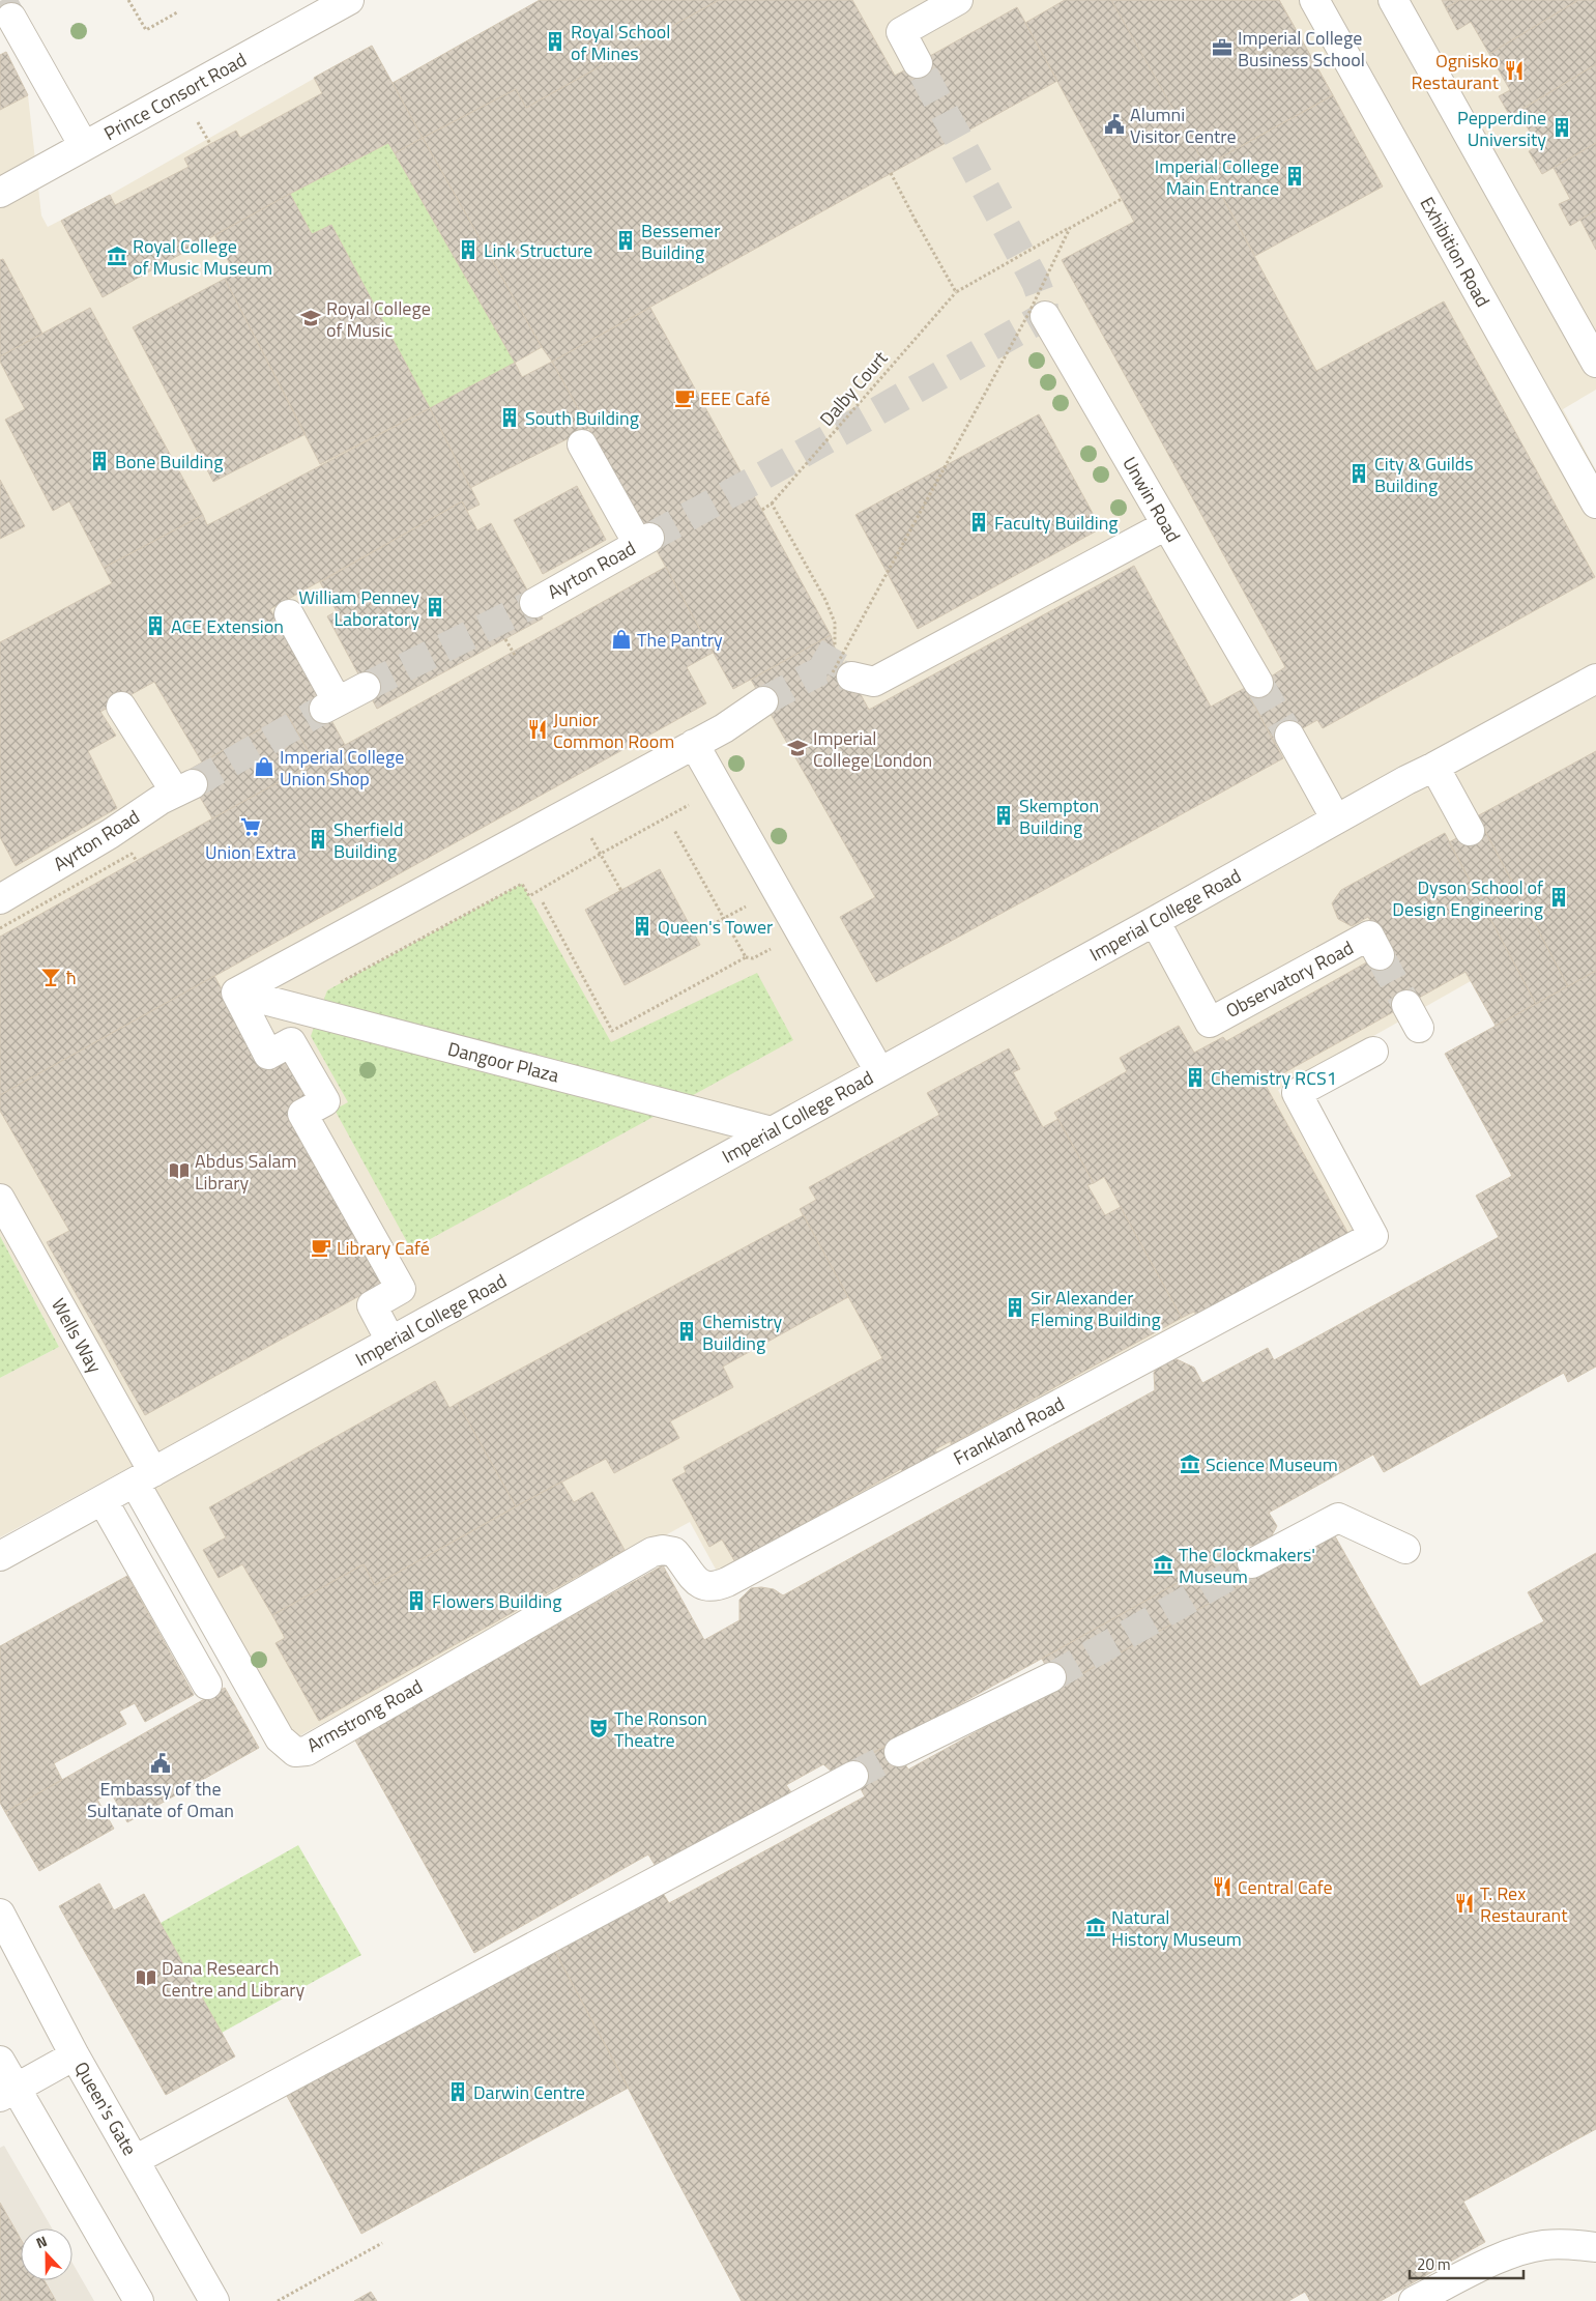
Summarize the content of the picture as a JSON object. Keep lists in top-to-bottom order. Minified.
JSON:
{"streets":{"street":["Prince Consort Road","Exhibition Road","Unwin Road","Ayrton Road","Imperial College Road","Observatory Road","Dangoor Plaza","Wells Way","Frankland Road","Armstrong Road","Queen's Gate"],"path":["Dalby Court"]},"crossings":[["Imperial College Road","Observatory Road"],["Imperial College Road","Dangoor Plaza"],["Imperial College Road","Wells Way"],["Imperial College Road","Armstrong Road"],["Wells Way","Armstrong Road"],["Frankland Road","Armstrong Road"]],"places":{"building":["Royal School of Mines","Pepperdine University","Imperial College Main Entrance","Bessemer Building","Link Structure","South Building","Bone Building","City & Guilds Building","Faculty Building","William Penney Laboratory","ACE Extension","Skempton Building","Sherfield Building","Dyson School of Design Engineering","Queen's Tower","Chemistry RCS1","Sir Alexander Fleming Building","Chemistry Building","Flowers Building","Darwin Centre"],"office":["Imperial College Business School"],"restaurant":["Ognisko Restaurant","Junior Common Room","Central Cafe","T. Rex Restaurant"],"public building":["Alumni Visitor Centre","Embassy of the Sultanate of Oman"],"museum":["Royal College of Music Museum","Science Museum","The Clockmakers' Museum","Natural History Museum"],"school or university":["Royal College of Music","Imperial College London"],"cafe":["EEE Café","Library Café"],"shop":["The Pantry","Imperial College Union Shop"],"supermarket":["Union Extra"],"bar":["ħ"],"library":["Abdus Salam Library","Dana Research Centre and Library"],"theatre":["The Ronson Theatre"]},"scale_bar":"20 m","north":"top"}
